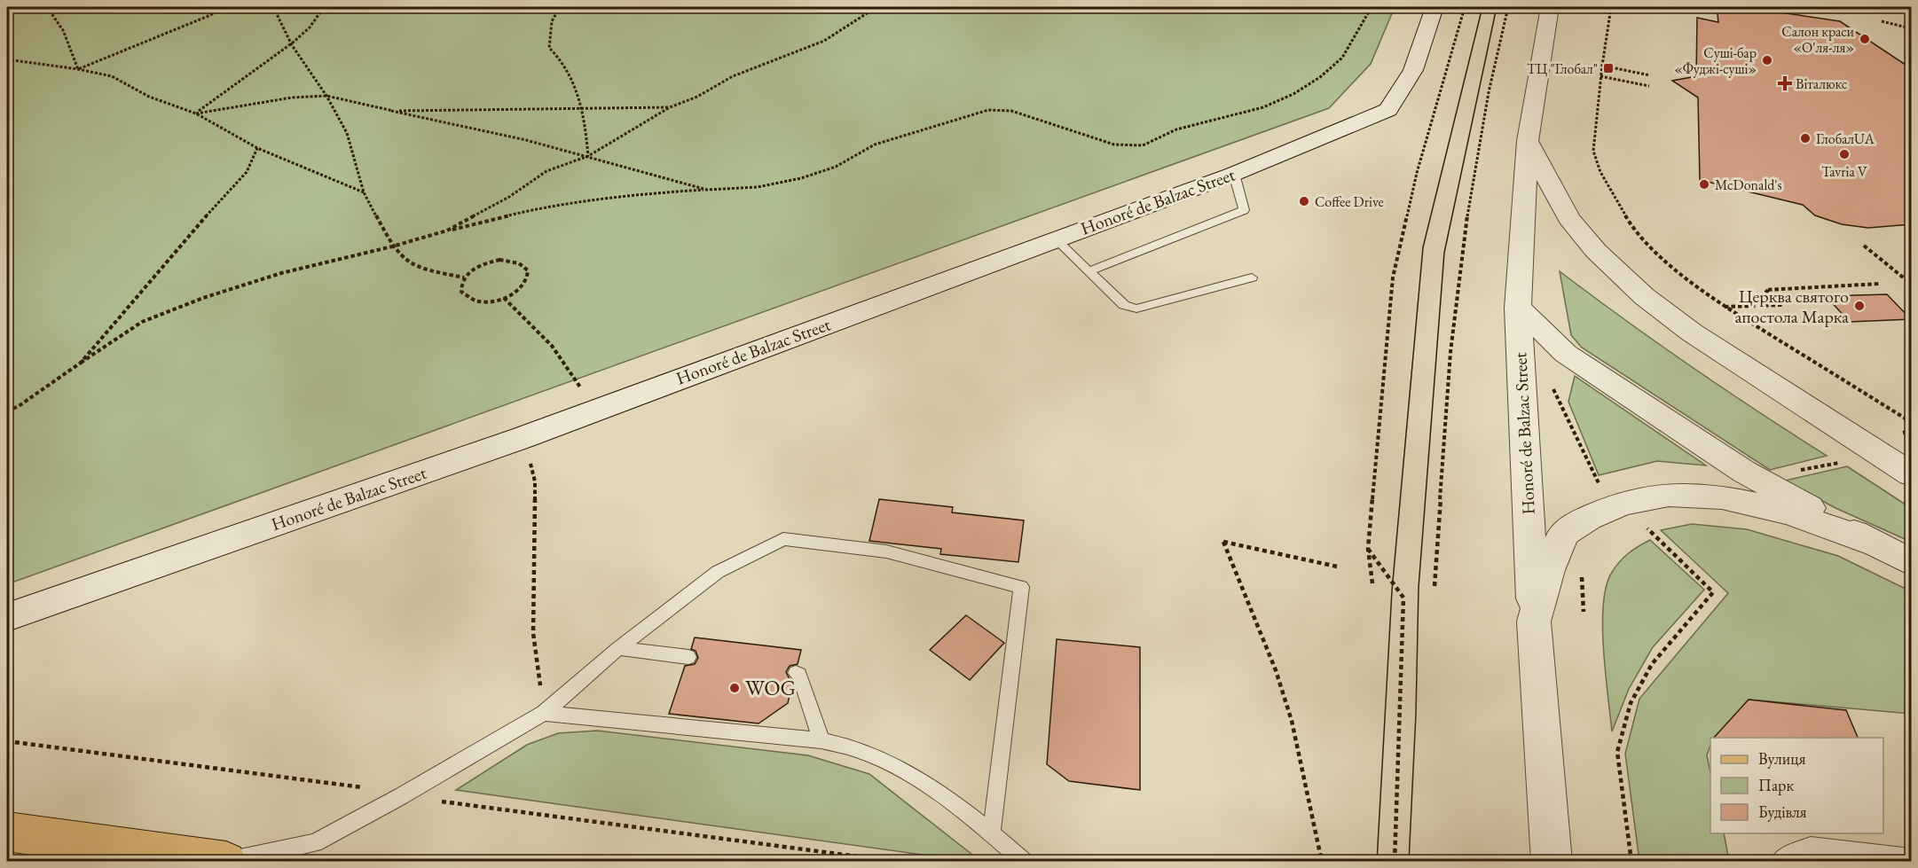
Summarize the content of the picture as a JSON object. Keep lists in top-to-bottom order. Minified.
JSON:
{"streets":{"street":["Honoré de Balzac Street"]},"places":{"other":["Салон краси «О'ля-ля»","Суші-бар «Фуджі-суші»","ГлобалUA","Tavria V","McDonald's","Coffee Drive","Церква святого апостола Марка","WOG"],"transit":["ТЦ \"Глобал\""],"health":["Віталюкс"]},"legend":["Вулиця","Парк","Будівля"]}
